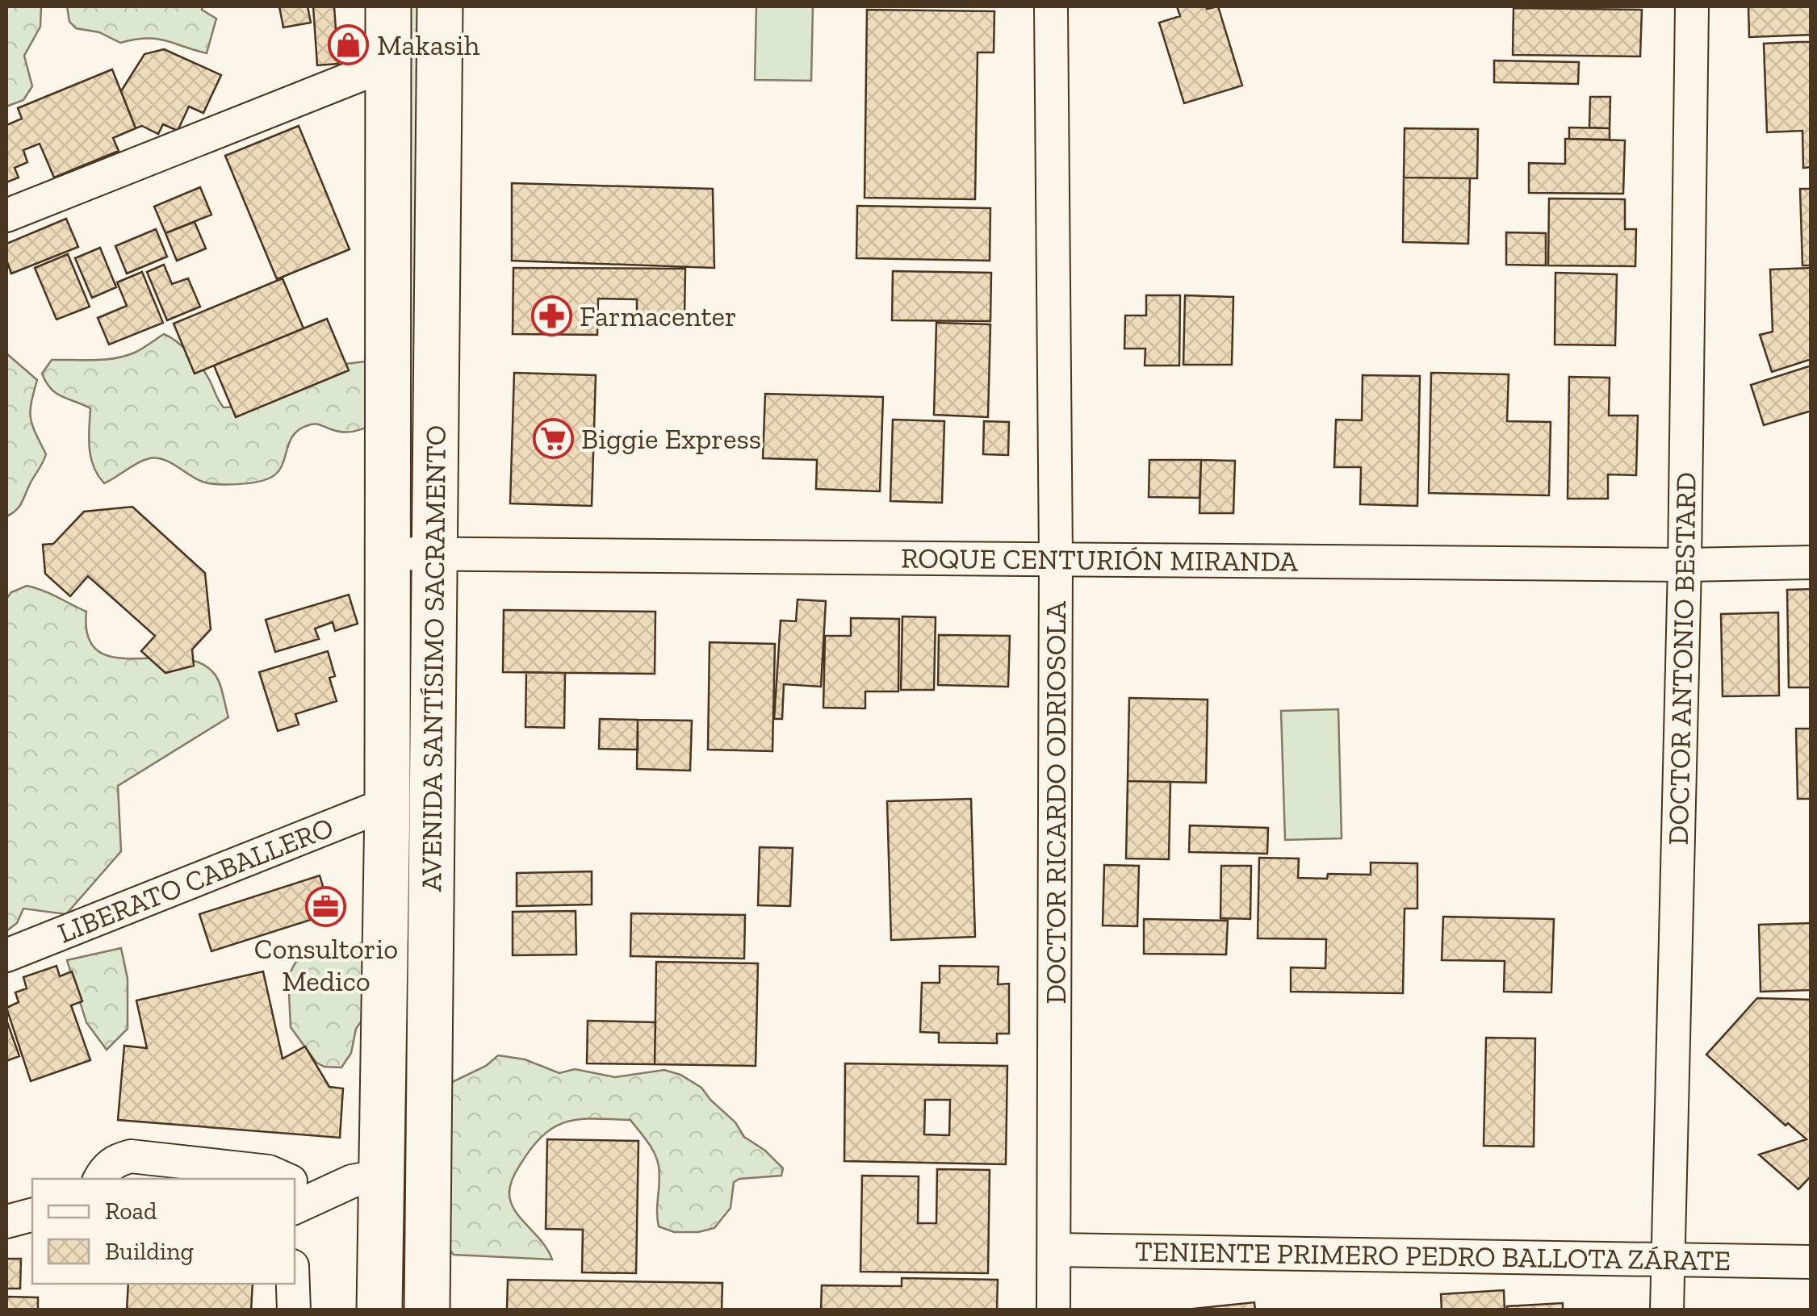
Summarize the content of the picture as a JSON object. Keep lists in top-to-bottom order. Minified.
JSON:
{"streets":{"main road":["AVENIDA SANTÍSIMO SACRAMENTO"],"street":["ROQUE CENTURIÓN MIRANDA","DOCTOR ANTONIO BESTARD","DOCTOR RICARDO ODRIOSOLA","LIBERATO CABALLERO","TENIENTE PRIMERO PEDRO BALLOTA ZÁRATE"]},"crossings":[["ROQUE CENTURIÓN MIRANDA","AVENIDA SANTÍSIMO SACRAMENTO"],["ROQUE CENTURIÓN MIRANDA","DOCTOR ANTONIO BESTARD"],["ROQUE CENTURIÓN MIRANDA","DOCTOR RICARDO ODRIOSOLA"],["AVENIDA SANTÍSIMO SACRAMENTO","LIBERATO CABALLERO"],["DOCTOR ANTONIO BESTARD","TENIENTE PRIMERO PEDRO BALLOTA ZÁRATE"],["DOCTOR RICARDO ODRIOSOLA","TENIENTE PRIMERO PEDRO BALLOTA ZÁRATE"]],"places":{"shop":["Makasih"],"pharmacy":["Farmacenter"],"supermarket":["Biggie Express"],"office":["Consultorio Medico"]},"legend":["Road","Building"]}
